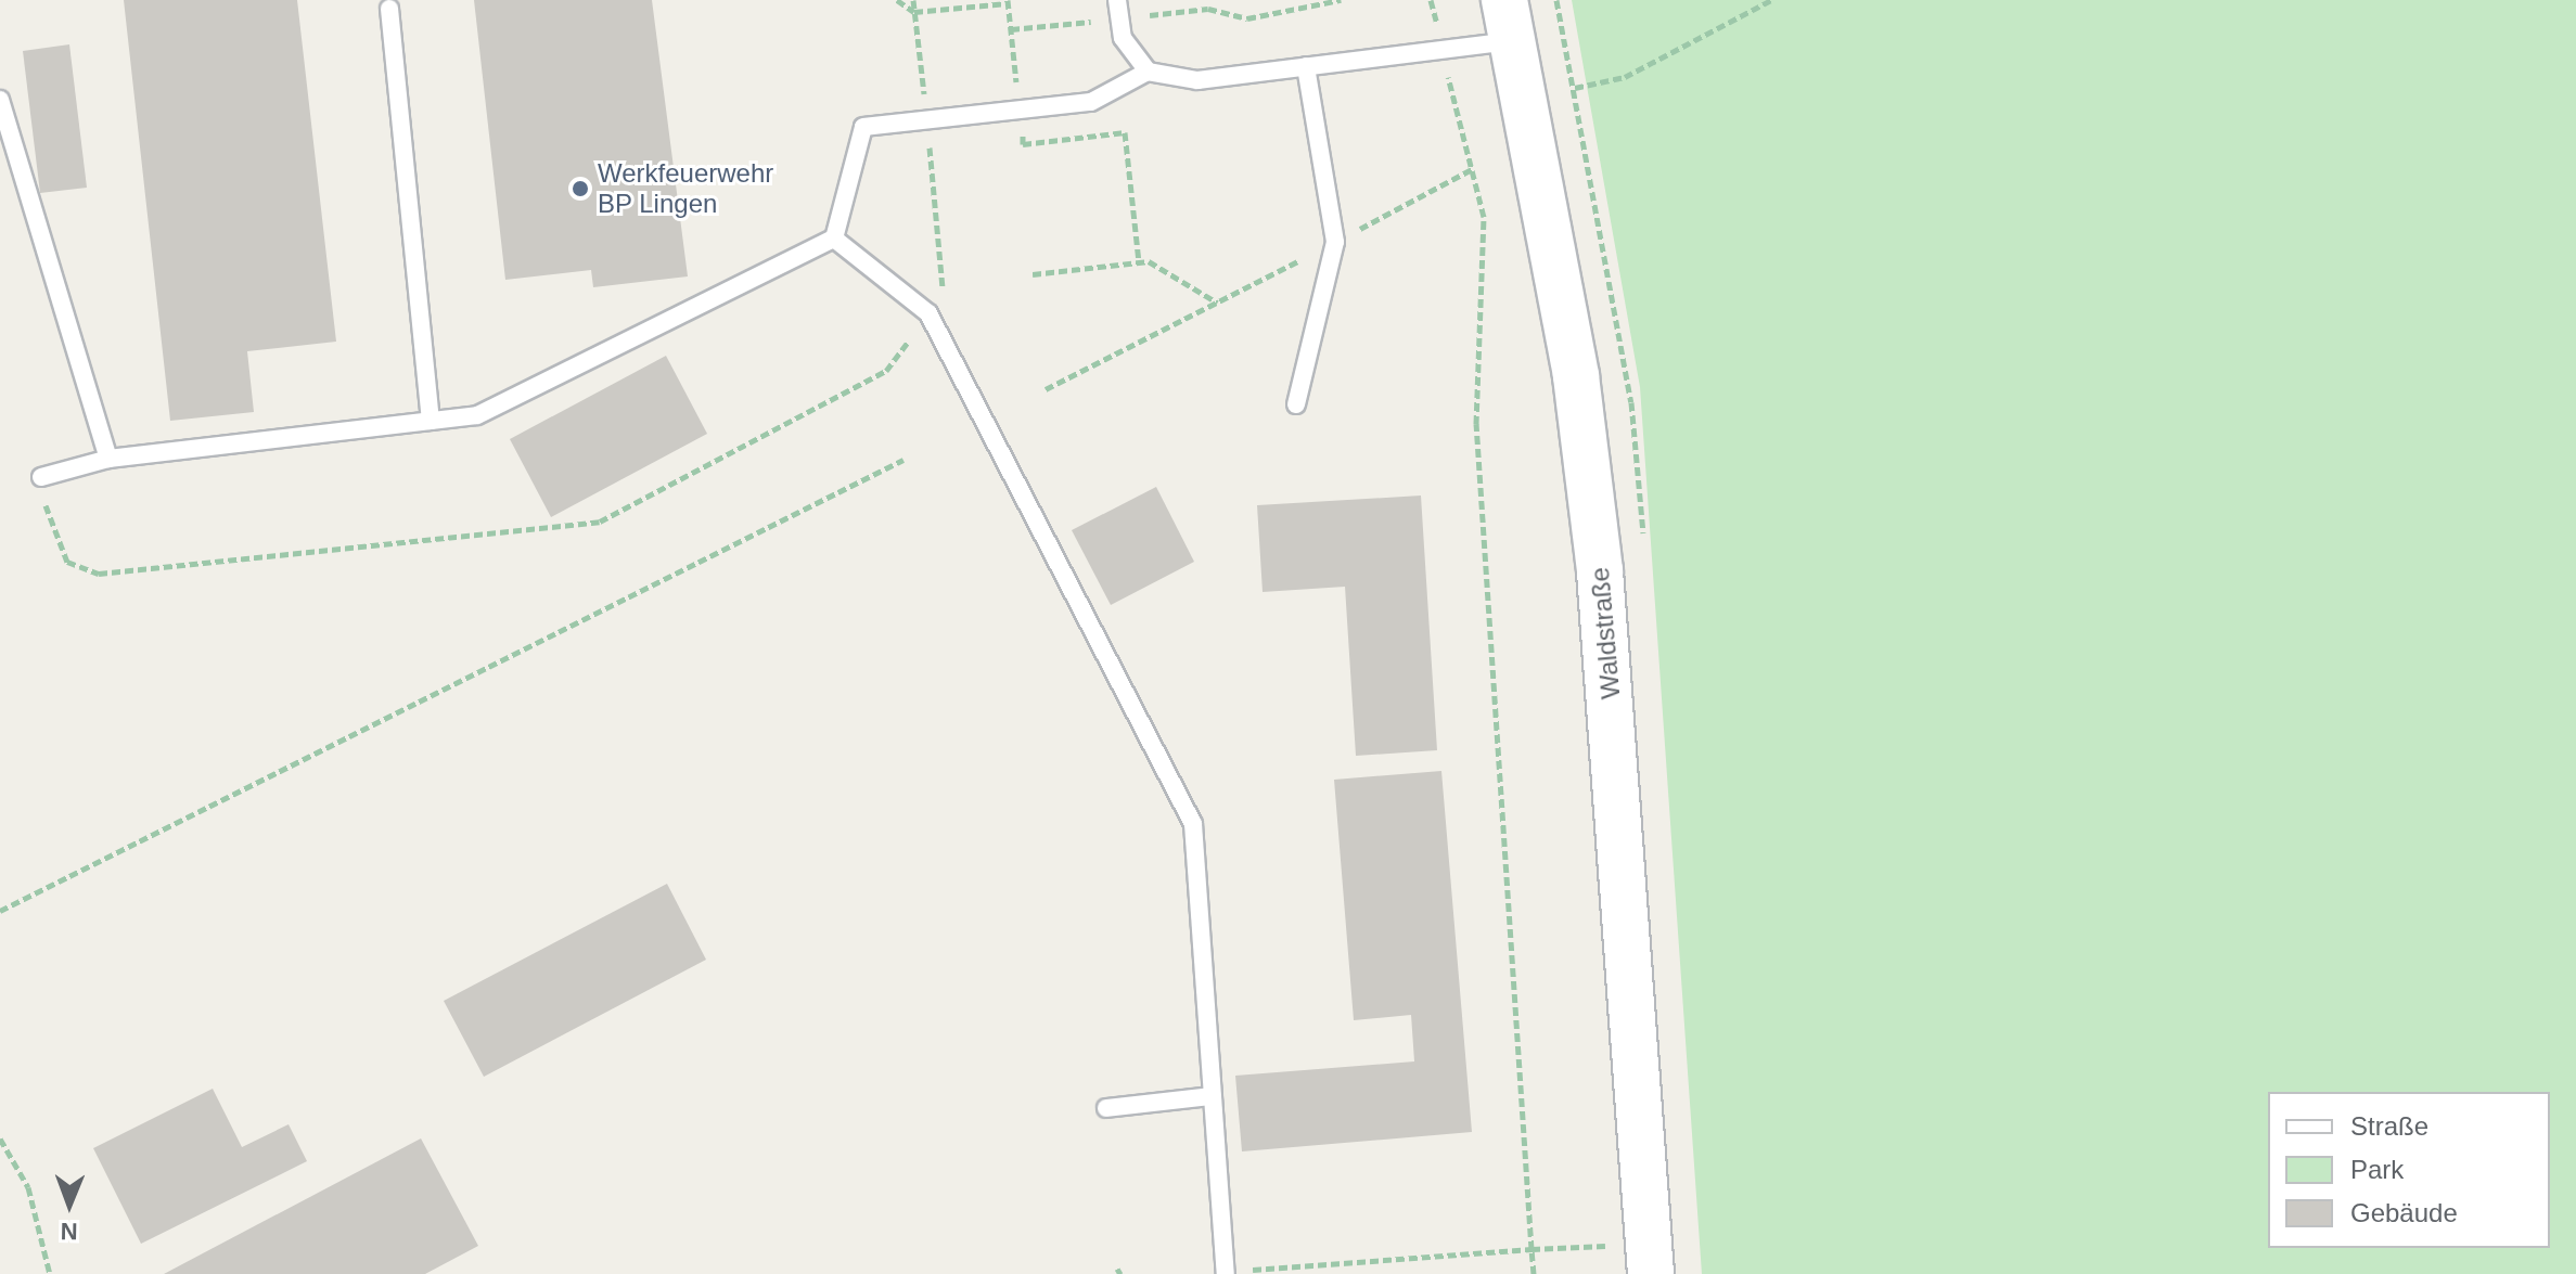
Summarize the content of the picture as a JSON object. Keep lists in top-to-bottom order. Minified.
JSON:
{"streets":{"street":["Waldstraße"]},"places":["Werkfeuerwehr BP Lingen"],"legend":["Straße","Park","Gebäude"],"north":"bottom"}
